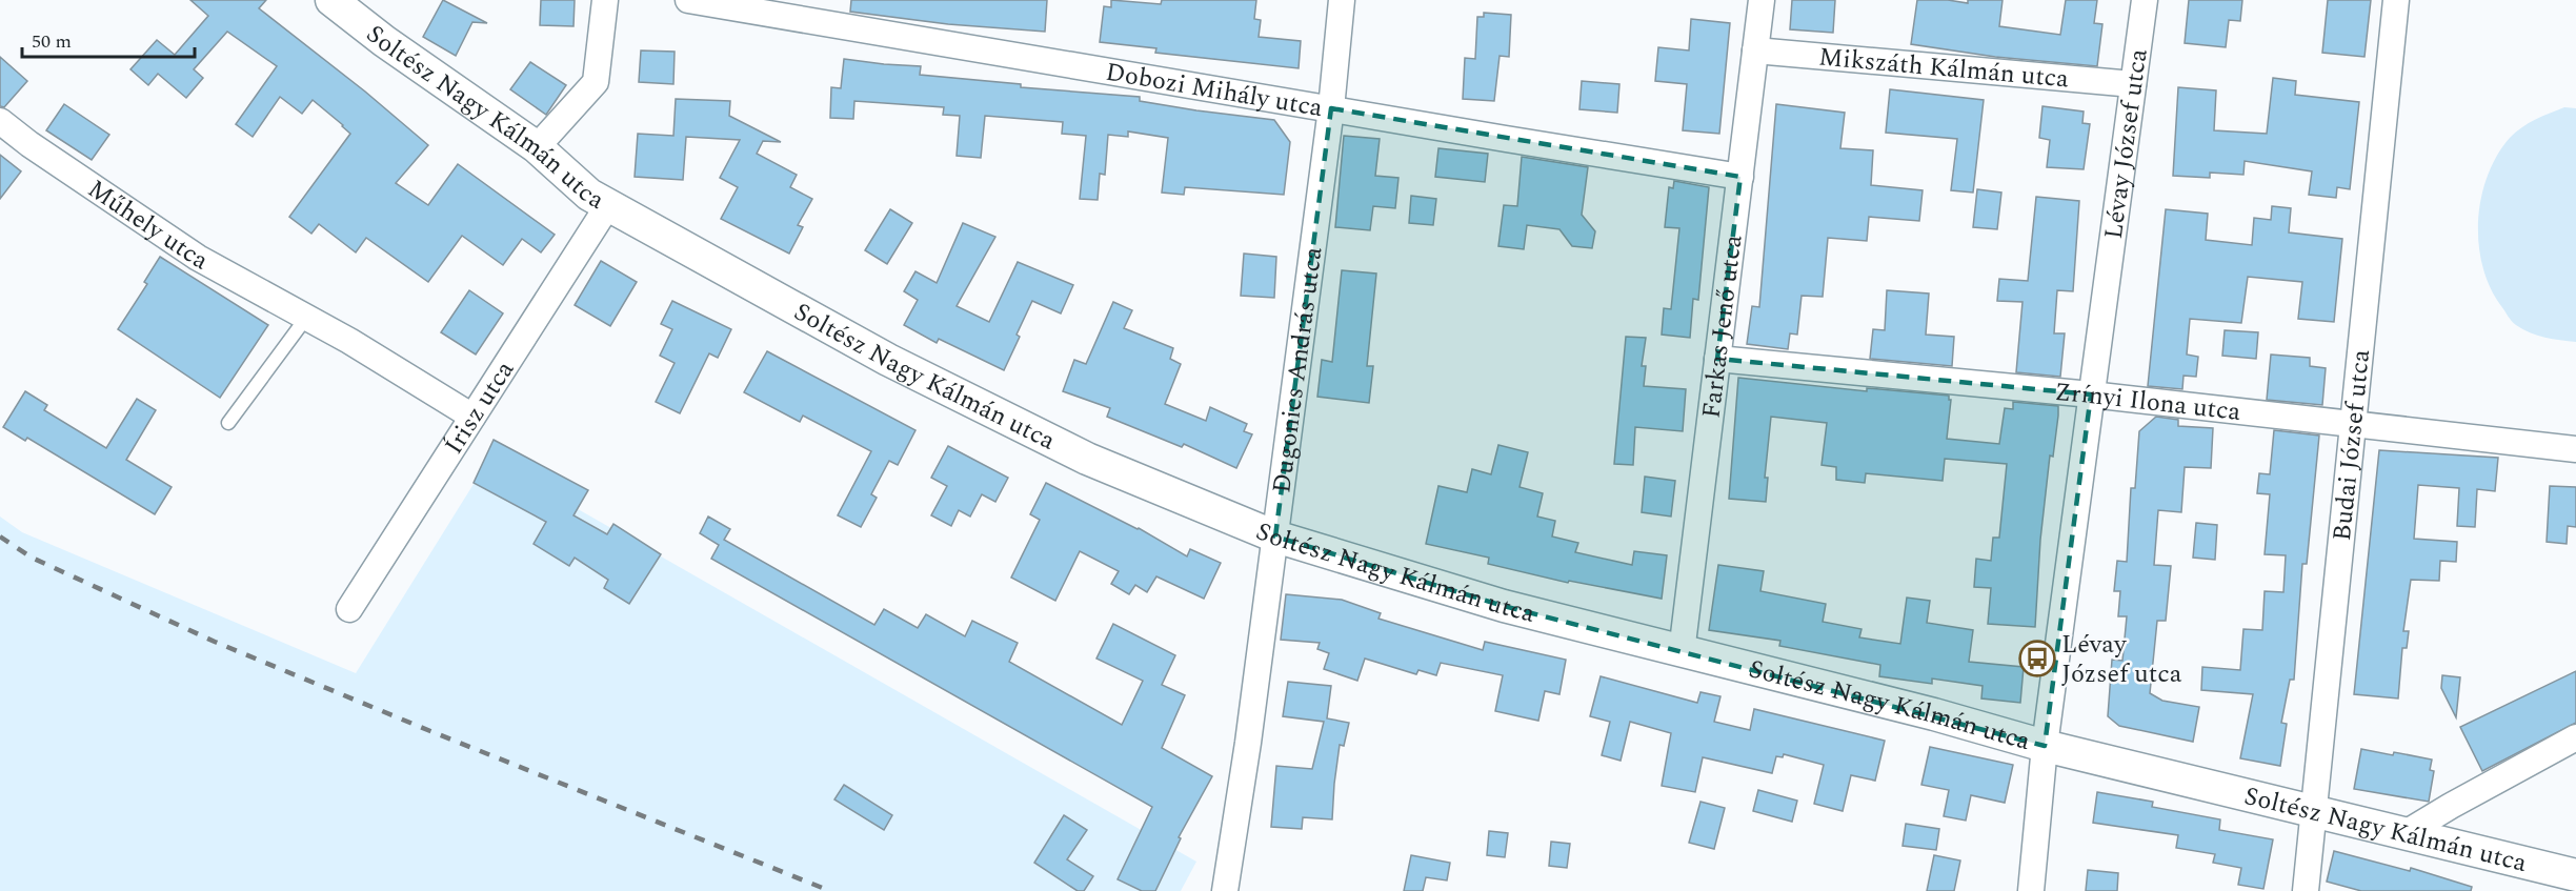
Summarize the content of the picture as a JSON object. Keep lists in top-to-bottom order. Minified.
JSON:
{"streets":{"street":["Mikszáth Kálmán utca","Dobozi Mihály utca","Soltész Nagy Kálmán utca","Lévay József utca","Műhely utca","Farkas Jenő utca","Dugonics András utca","Zrínyi Ilona utca","Írisz utca","Budai József utca"]},"crossings":[["Mikszáth Kálmán utca","Lévay József utca"],["Mikszáth Kálmán utca","Farkas Jenő utca"],["Dobozi Mihály utca","Farkas Jenő utca"],["Dobozi Mihály utca","Dugonics András utca"],["Soltész Nagy Kálmán utca","Lévay József utca"],["Soltész Nagy Kálmán utca","Farkas Jenő utca"],["Soltész Nagy Kálmán utca","Dugonics András utca"],["Soltész Nagy Kálmán utca","Írisz utca"],["Soltész Nagy Kálmán utca","Budai József utca"],["Lévay József utca","Zrínyi Ilona utca"],["Műhely utca","Írisz utca"],["Farkas Jenő utca","Zrínyi Ilona utca"],["Zrínyi Ilona utca","Budai József utca"]],"places":{"bus stop":["Lévay József utca"]},"scale_bar":"50 m"}
